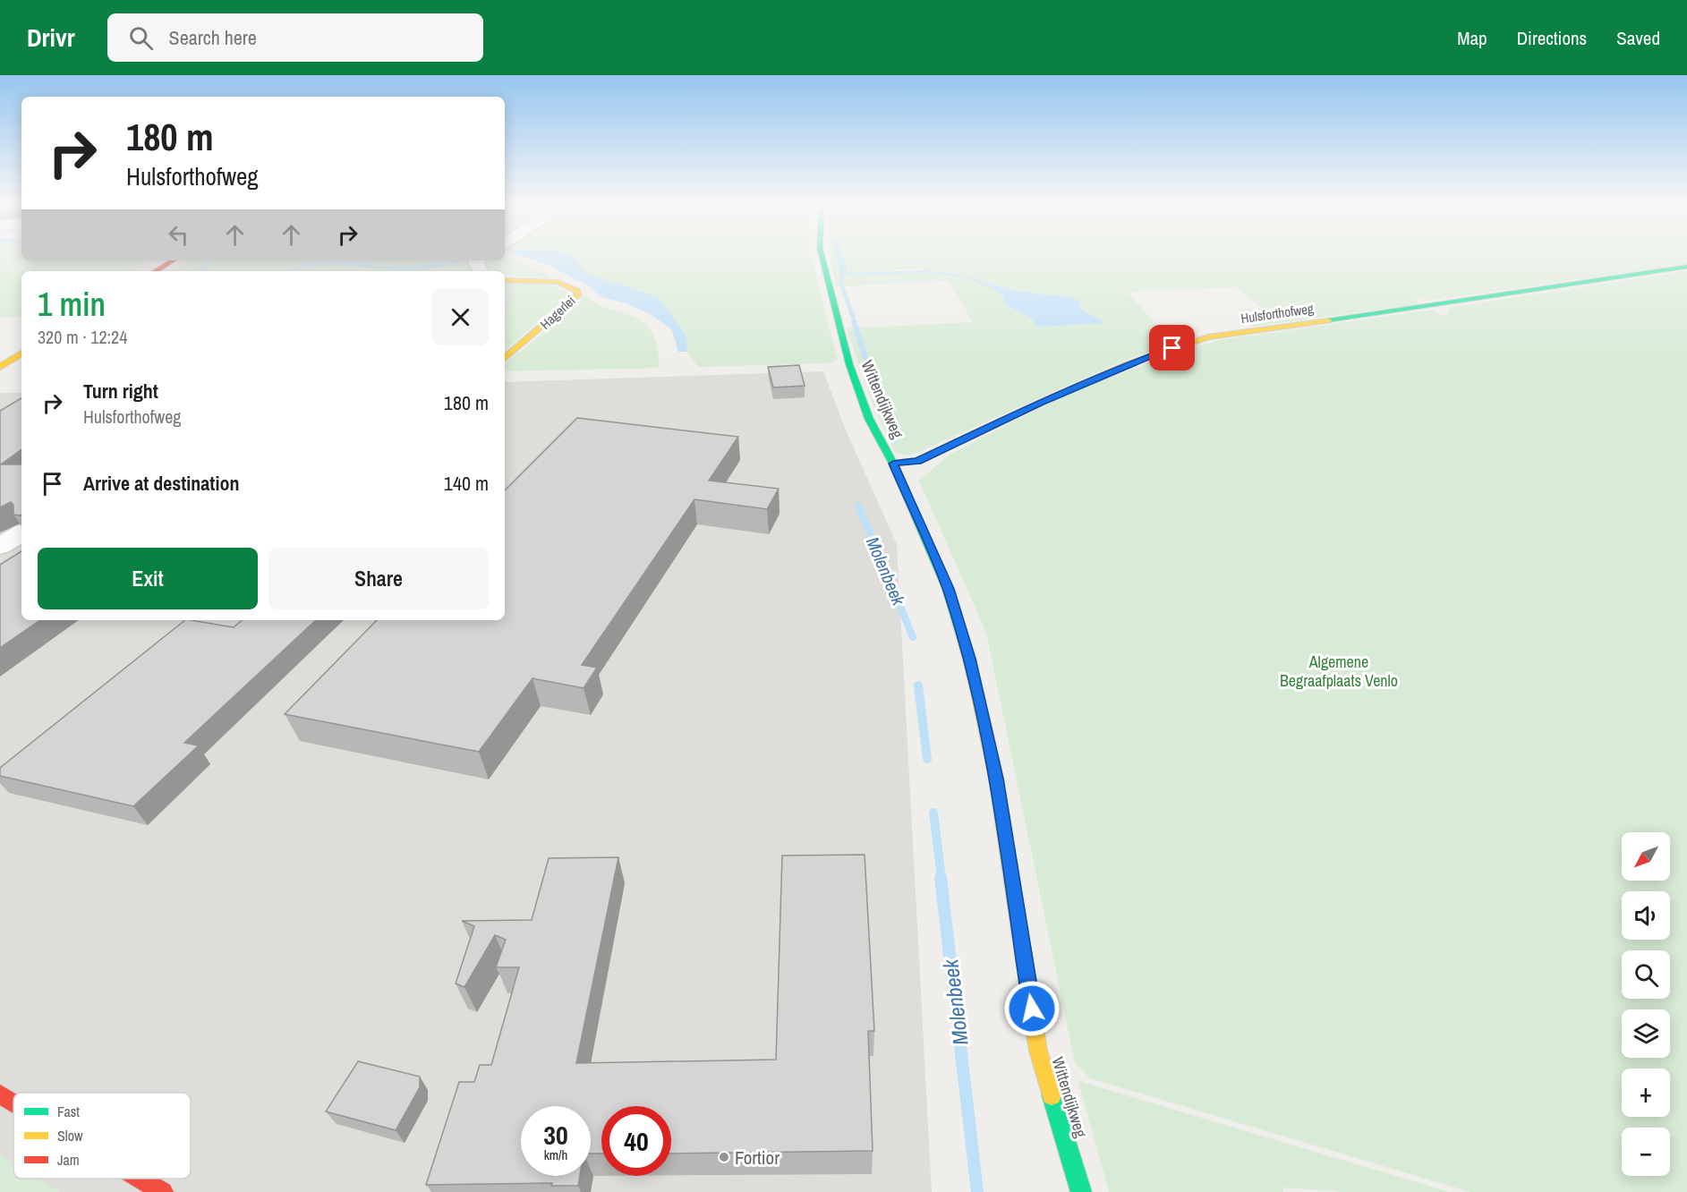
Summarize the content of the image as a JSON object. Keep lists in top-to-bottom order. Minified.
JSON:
{"streets":{"street":["Hagerlei","Hulsforthofweg","Wittendijkweg"]},"crossings":[["Hulsforthofweg","Wittendijkweg"]],"water":["Molenbeek"],"parks":["Algemene Begraafplaats Venlo"],"places":["Fortior"],"legend":["Fast","Slow","Jam"],"north":"bottom left","page":{"header":"Drivr","search":"Search here","nav":["Map","Directions","Saved"],"turn":["180 m","Hulsforthofweg"],"heading":["1 min","320 m · 12:24"],"list":[{"name":"Turn right","note":"Hulsforthofweg","value":"180 m"},{"name":"Arrive at destination","value":"140 m"}],"buttons":["Exit","Share"],"map_buttons":["+","−"],"speed":"30 km/h","limit":"40"}}
